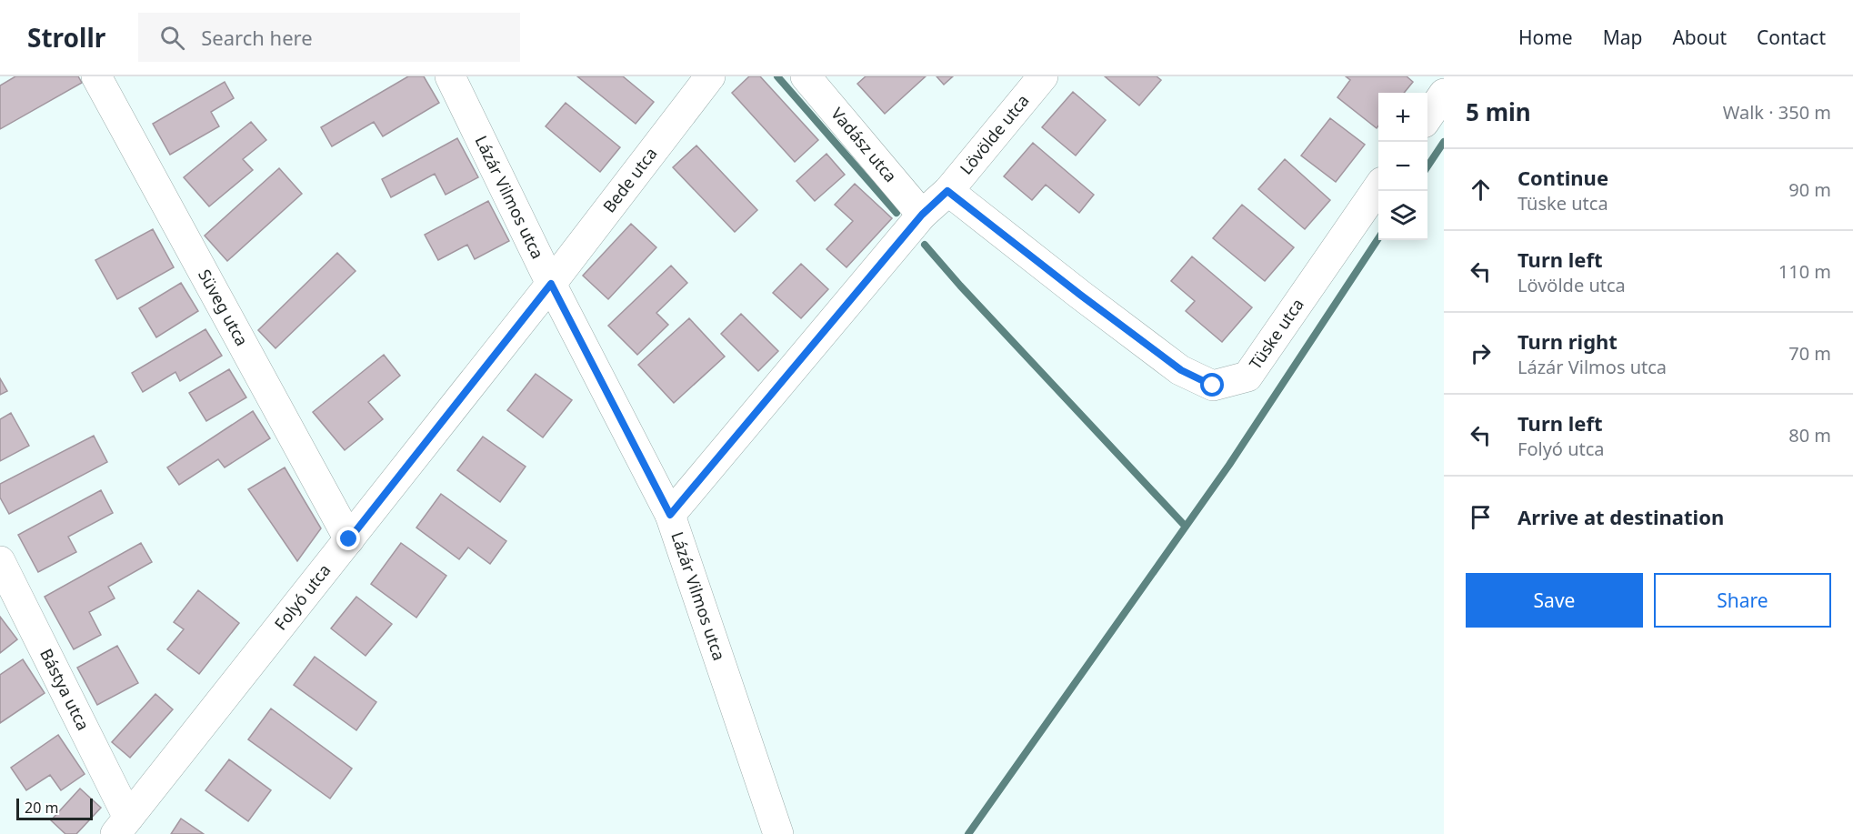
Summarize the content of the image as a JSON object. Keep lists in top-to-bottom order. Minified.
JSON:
{"streets":{"street":["Lövölde utca","Vadász utca","Bede utca","Lázár Vilmos utca","Süveg utca","Tüske utca","Folyó utca","Bástya utca"]},"crossings":[["Lövölde utca","Vadász utca"],["Lövölde utca","Lázár Vilmos utca"],["Lövölde utca","Tüske utca"],["Bede utca","Lázár Vilmos utca"],["Bede utca","Folyó utca"],["Lázár Vilmos utca","Folyó utca"],["Süveg utca","Folyó utca"],["Folyó utca","Bástya utca"]],"scale_bar":"20 m","page":{"header":"Strollr","search":"Search here","nav":["Home","Map","About","Contact"],"heading":["5 min","Walk · 350 m"],"map_buttons":["+","−"],"list":[["Continue","Tüske utca","90 m"],["Turn left","Lövölde utca","110 m"],["Turn right","Lázár Vilmos utca","70 m"],["Turn left","Folyó utca","80 m"],"Arrive at destination"],"buttons":["Save","Share"],"scale":"20 m"}}
